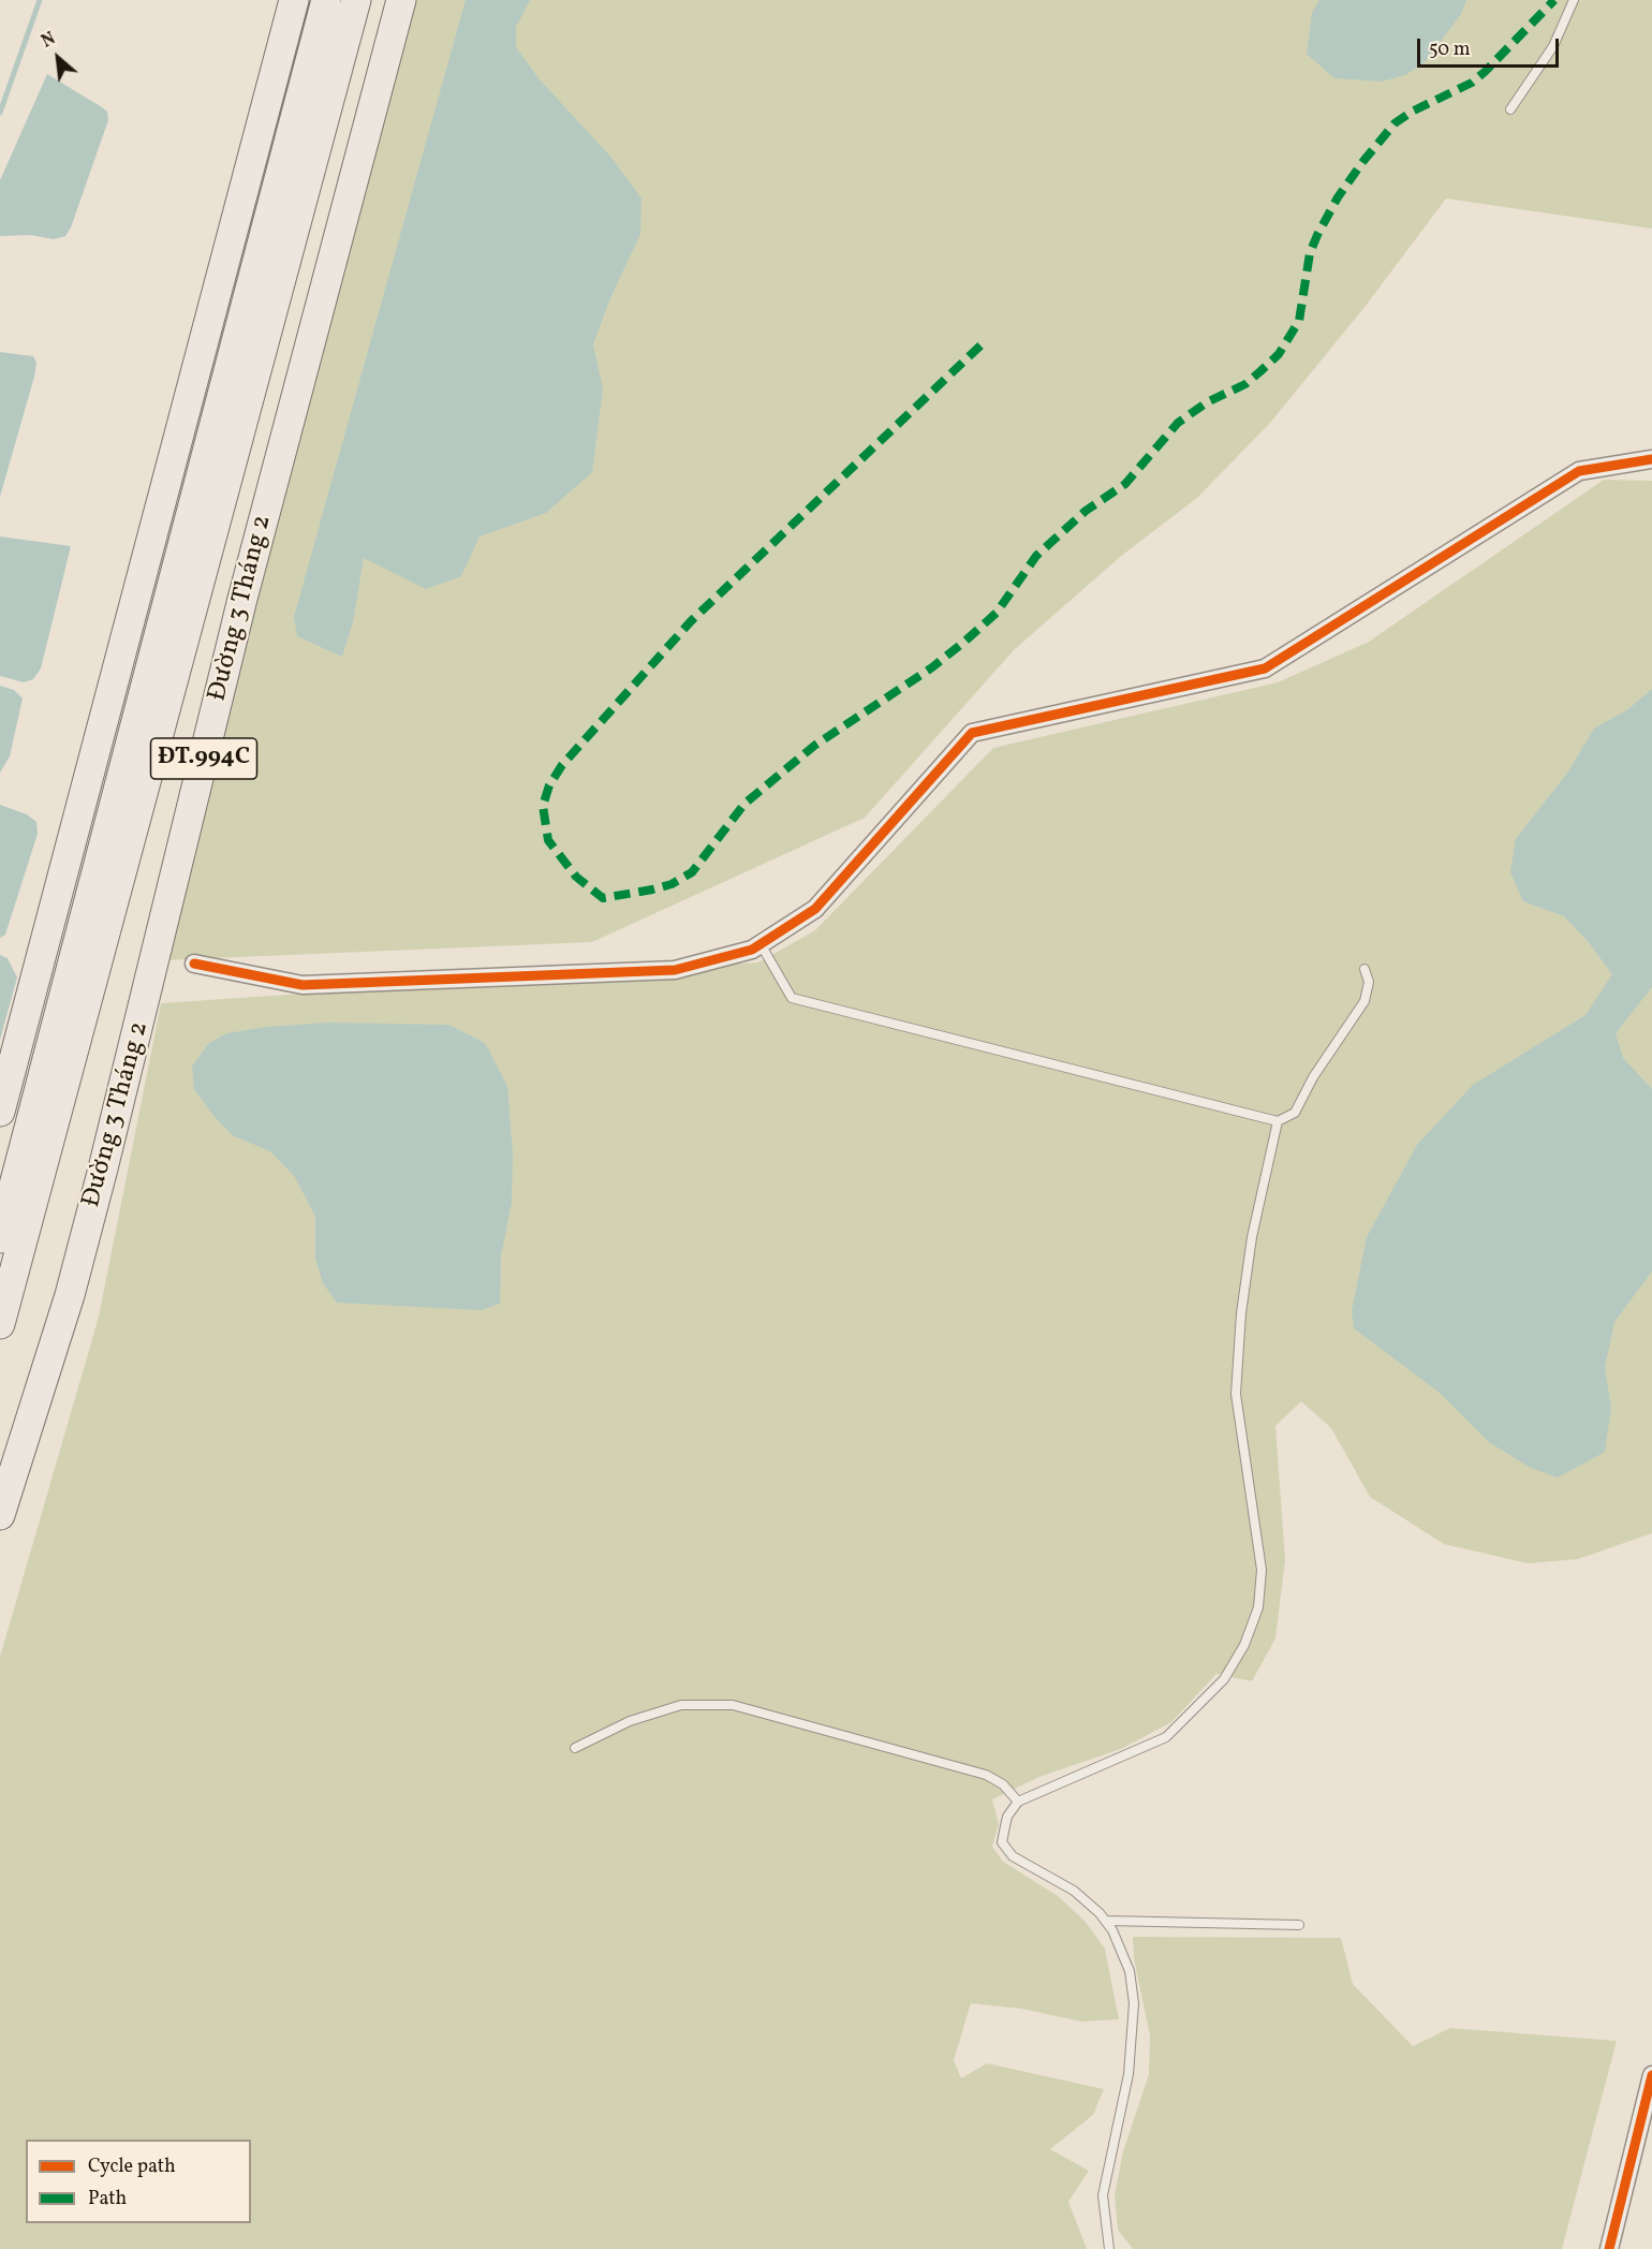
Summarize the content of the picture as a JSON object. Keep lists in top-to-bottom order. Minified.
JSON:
{"streets":{"main road":["Đường 3 Tháng 2","ĐT.994C"]},"legend":["Cycle path","Path"],"scale_bar":"50 m","north":"top left"}
